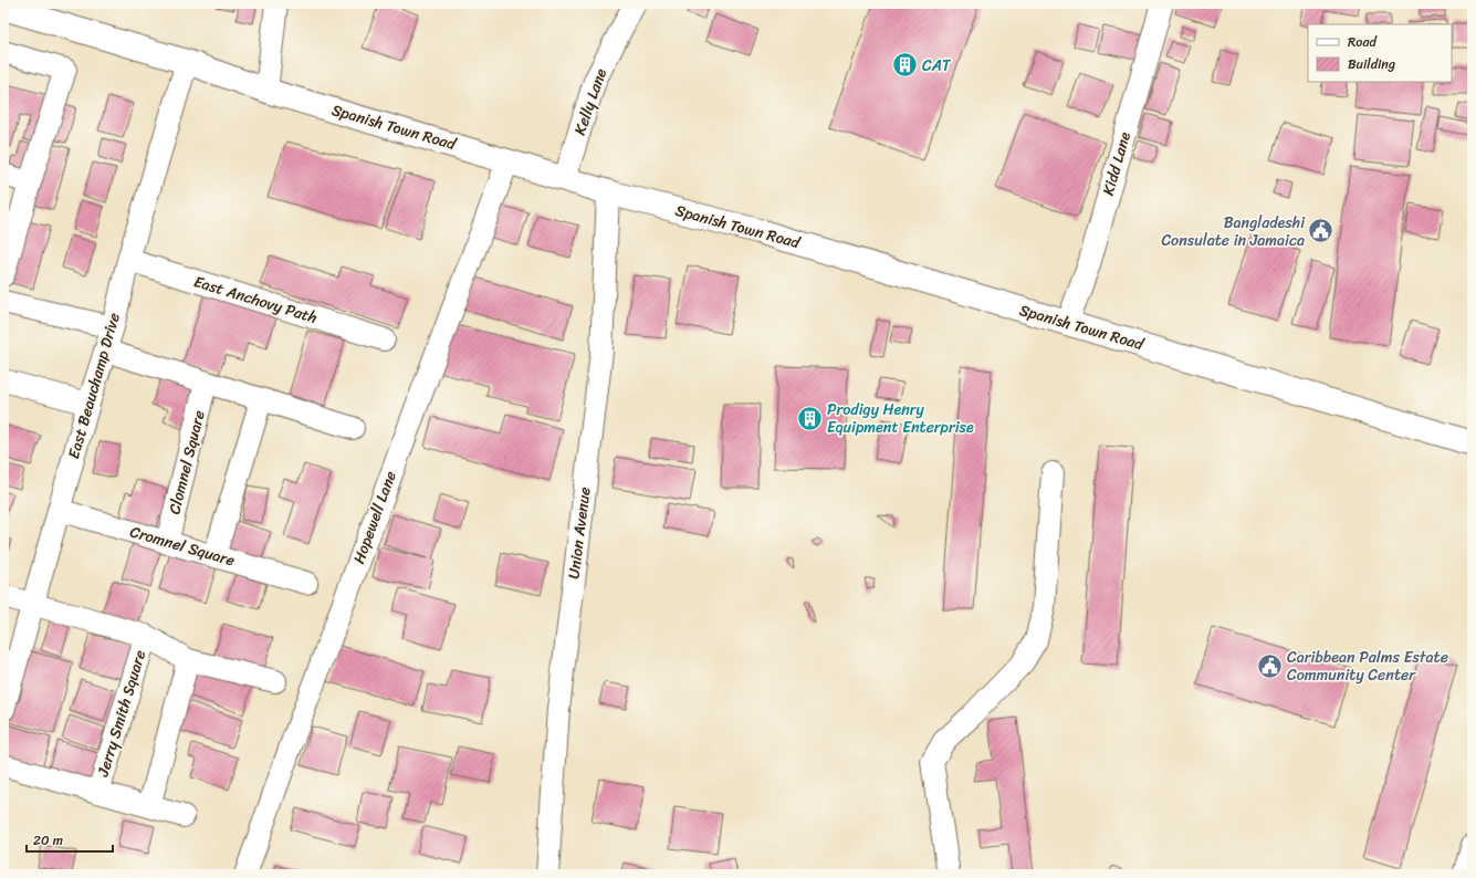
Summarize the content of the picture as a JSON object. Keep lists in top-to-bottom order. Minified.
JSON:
{"streets":{"main road":["Spanish Town Road"],"street":["Kelly Lane","Kidd Lane","East Anchovy Path","East Beauchamp Drive","Clomnel Square","Hopewell Lane","Union Avenue","Cromnel Square","Jerry Smith Square"]},"crossings":[["Kelly Lane","Spanish Town Road"],["Spanish Town Road","Kidd Lane"],["Spanish Town Road","East Beauchamp Drive"],["Spanish Town Road","Hopewell Lane"],["Spanish Town Road","Union Avenue"],["East Anchovy Path","East Beauchamp Drive"],["East Beauchamp Drive","Cromnel Square"],["East Beauchamp Drive","Jerry Smith Square"],["Clomnel Square","Cromnel Square"]],"places":{"building":["CAT","Prodigy Henry Equipment Enterprise"],"public building":["Bangladeshi Consulate in Jamaica","Caribbean Palms Estate Community Center"]},"legend":["Road","Building"],"scale_bar":"20 m"}
